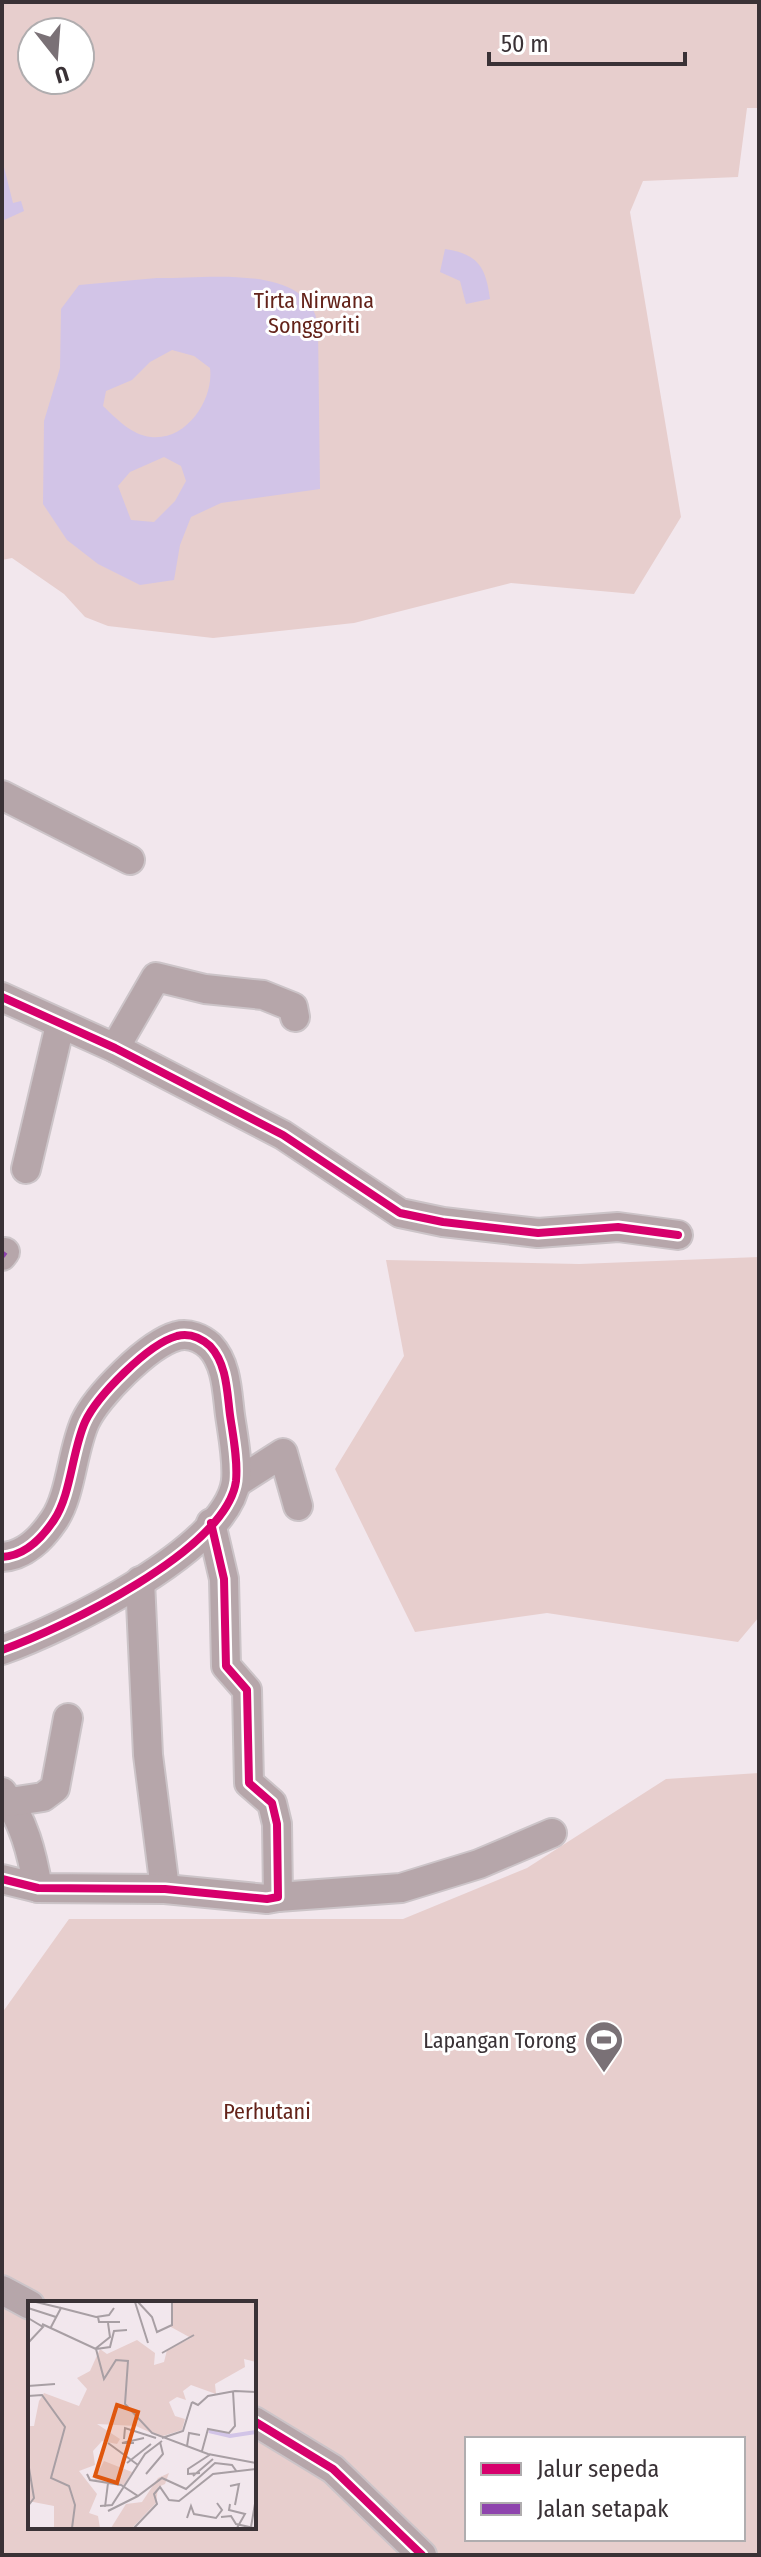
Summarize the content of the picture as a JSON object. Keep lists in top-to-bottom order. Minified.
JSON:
{"parks":["Tirta Nirwana Songgoriti","Perhutani"],"places":{"sports":["Lapangan Torong"]},"legend":["Jalur sepeda","Jalan setapak"],"scale_bar":"50 m","north":"bottom"}
